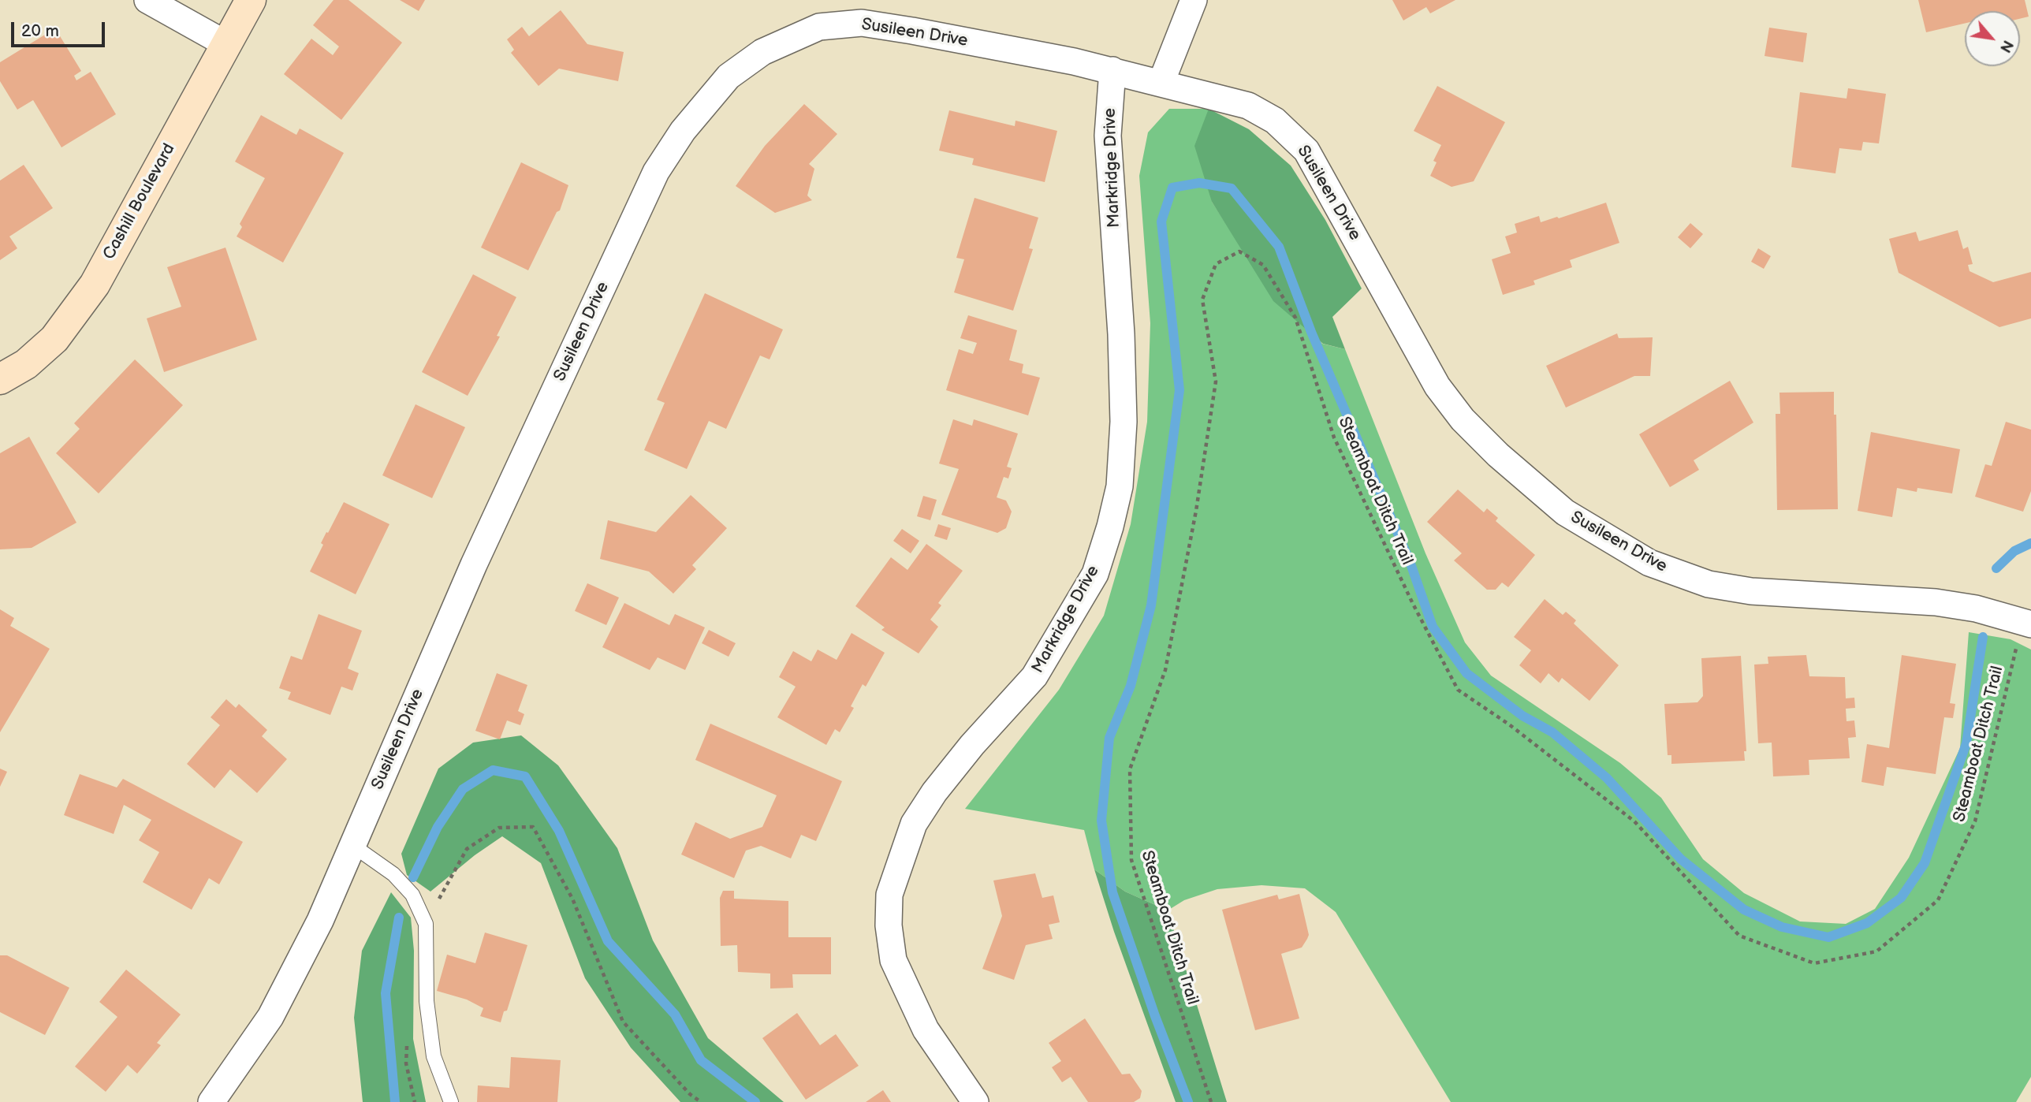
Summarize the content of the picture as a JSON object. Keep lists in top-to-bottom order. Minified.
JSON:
{"streets":{"street":["Susileen Drive","Markridge Drive","Cashill Boulevard"],"path":["Steamboat Ditch Trail"]},"crossings":[["Susileen Drive","Markridge Drive"],["Susileen Drive","Steamboat Ditch Trail"]],"scale_bar":"20 m","north":"bottom right"}
